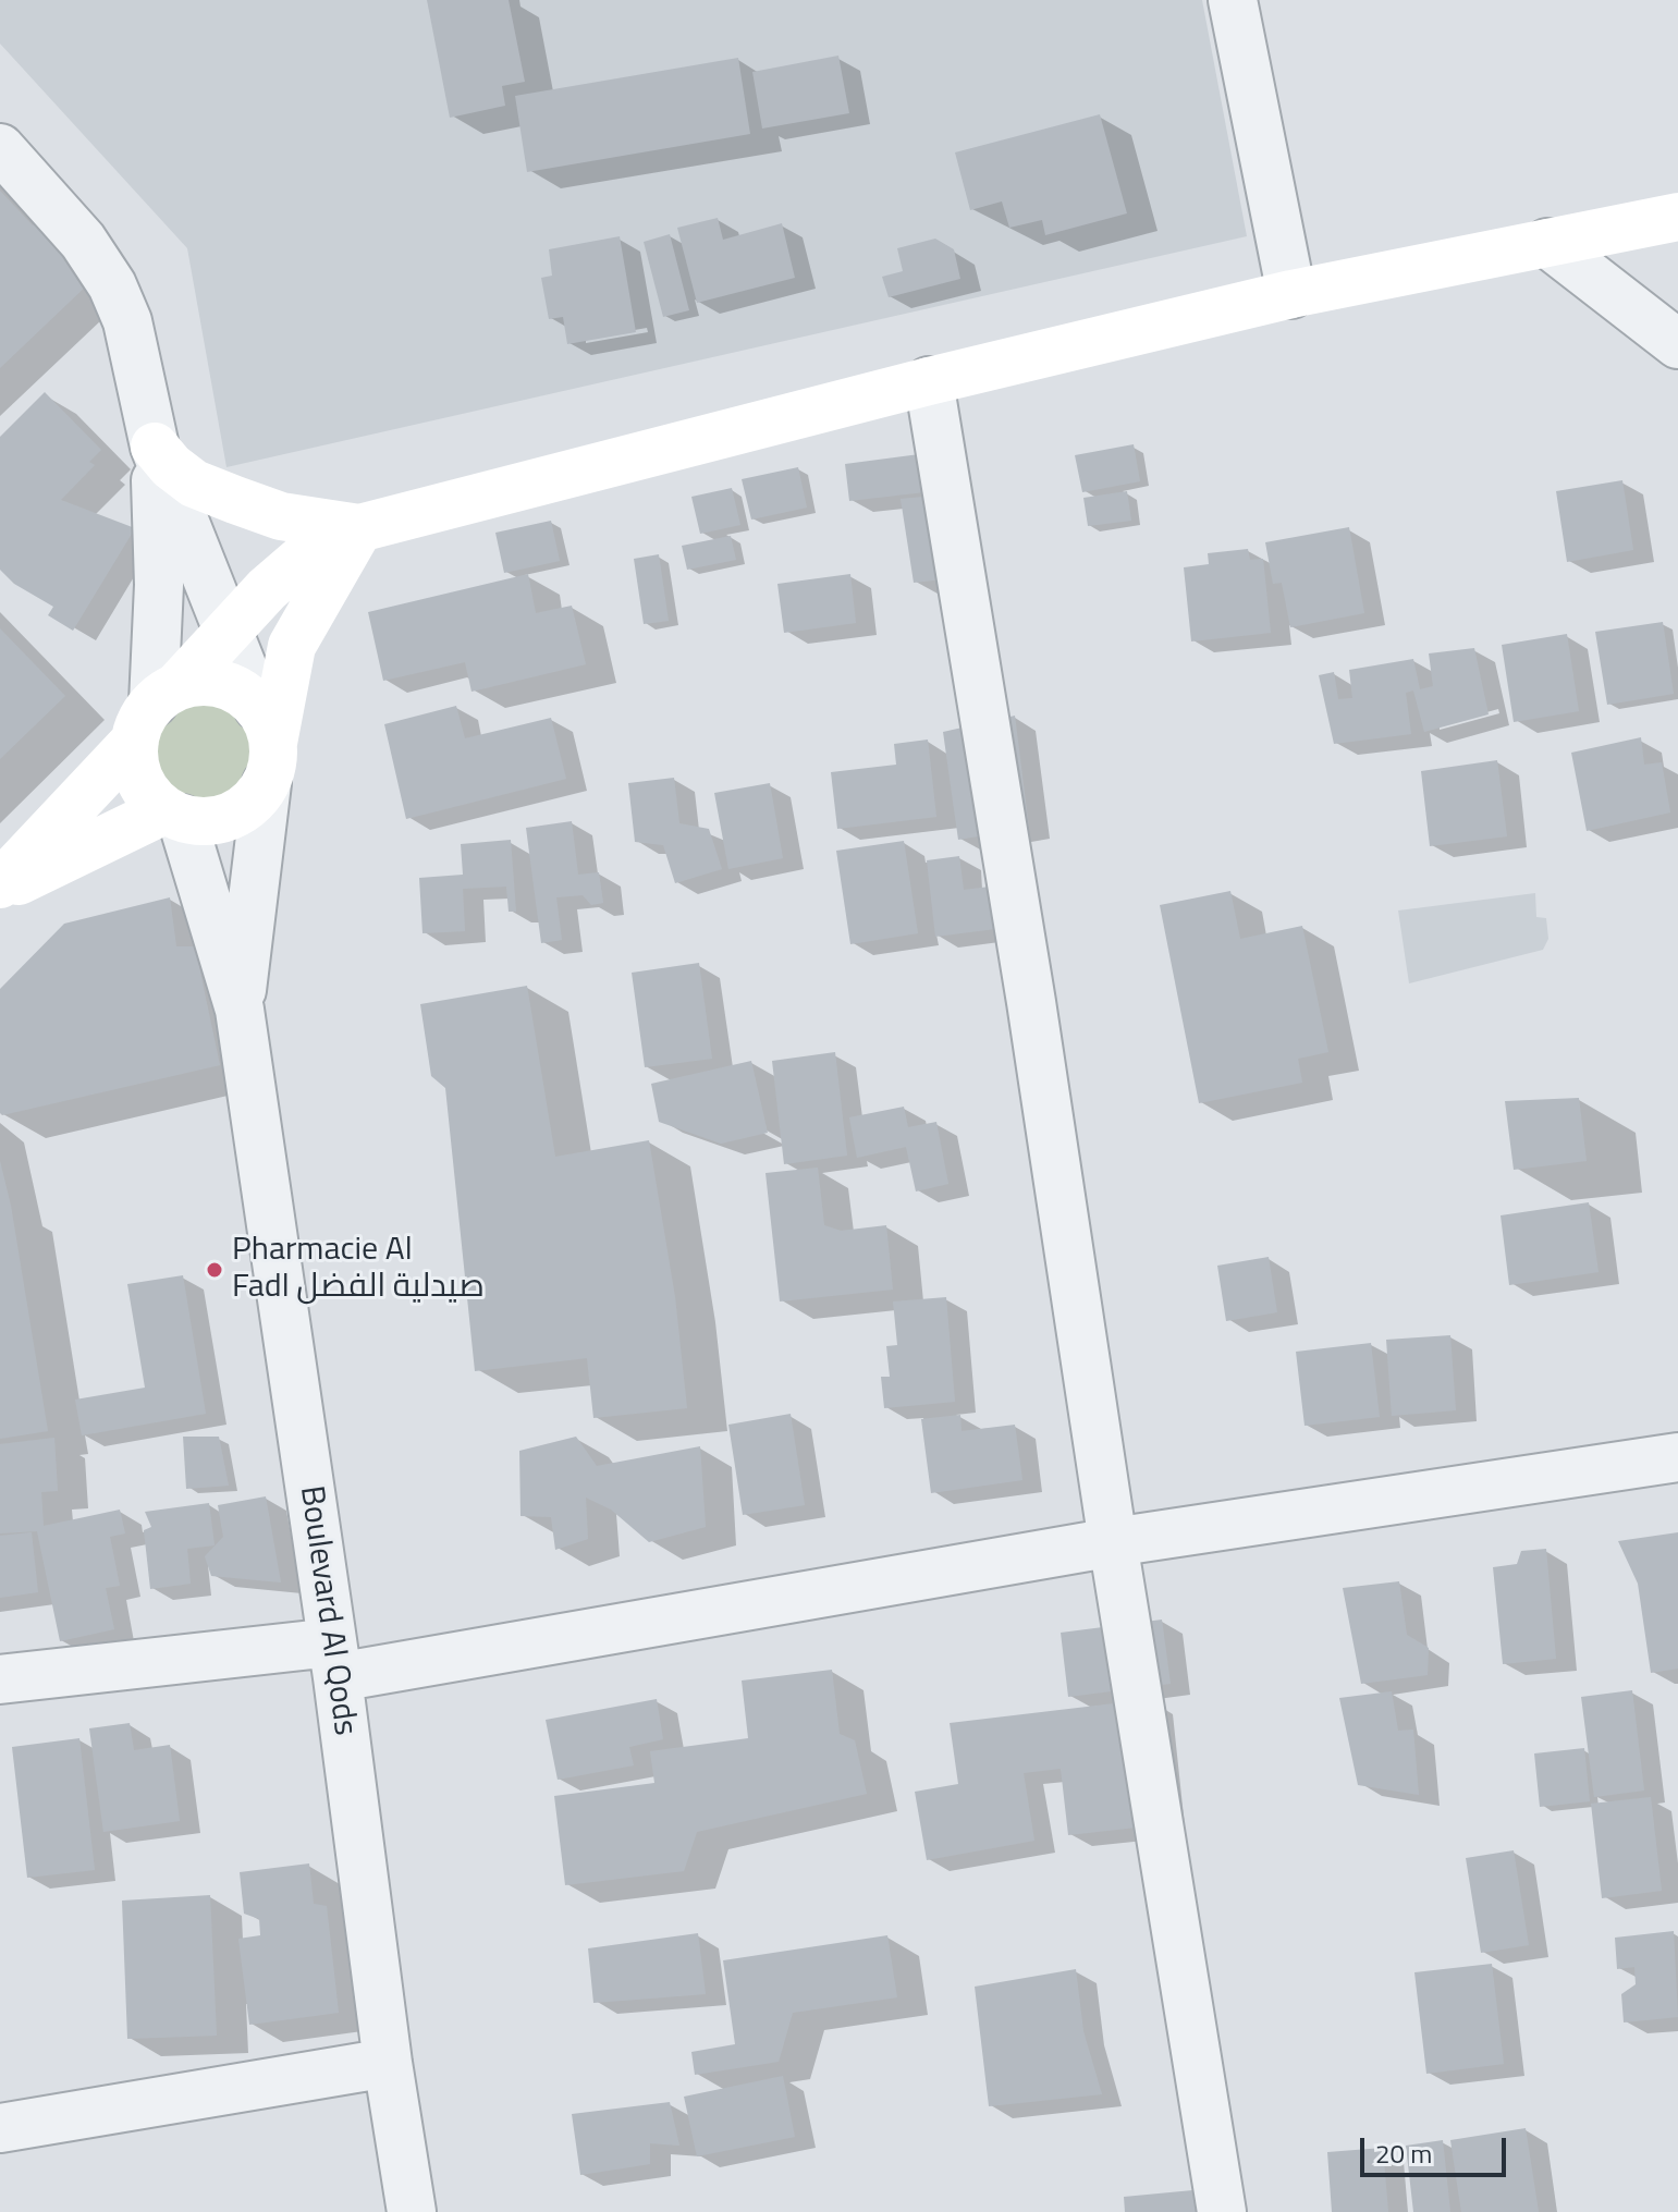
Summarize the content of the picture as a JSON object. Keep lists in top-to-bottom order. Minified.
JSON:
{"streets":{"street":["Boulevard Al Qods"]},"places":["Pharmacie Al Fadl صيدلية الفضل"],"scale_bar":"20 m"}
